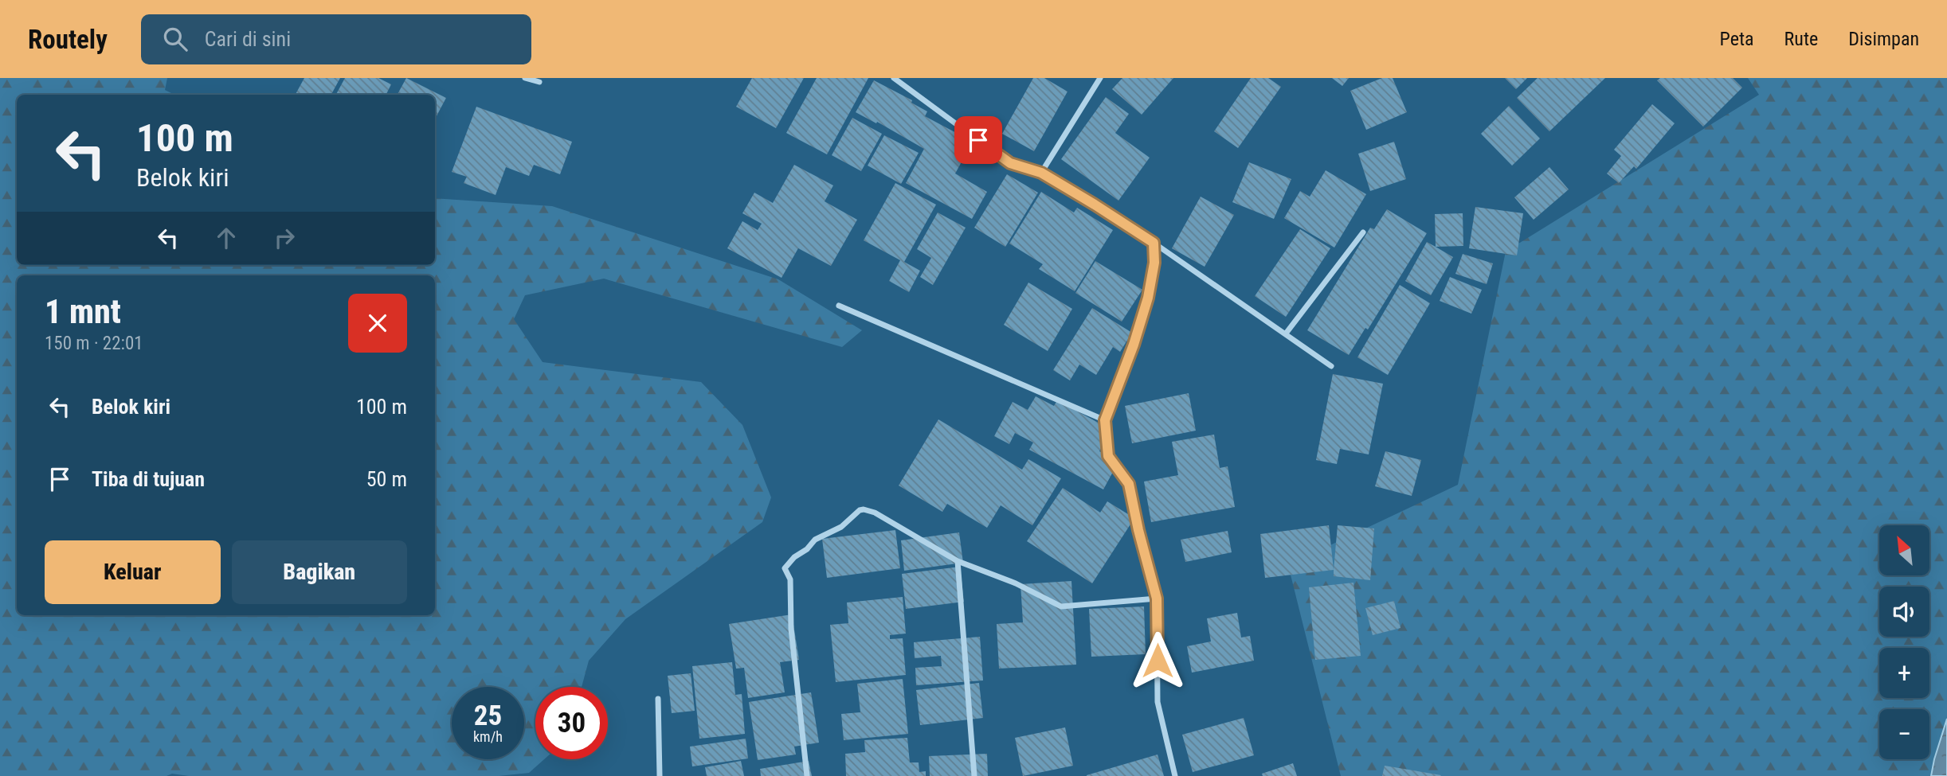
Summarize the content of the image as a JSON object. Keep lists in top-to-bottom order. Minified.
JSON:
{"north":"top left","page":{"header":"Routely","search":"Cari di sini","nav":["Peta","Rute","Disimpan"],"turn":["100 m","Belok kiri"],"heading":["1 mnt","150 m · 22:01"],"list":[{"name":"Belok kiri","value":"100 m"},{"name":"Tiba di tujuan","value":"50 m"}],"map_buttons":["+","−"],"buttons":["Keluar","Bagikan"],"speed":"25 km/h","limit":"30"}}
